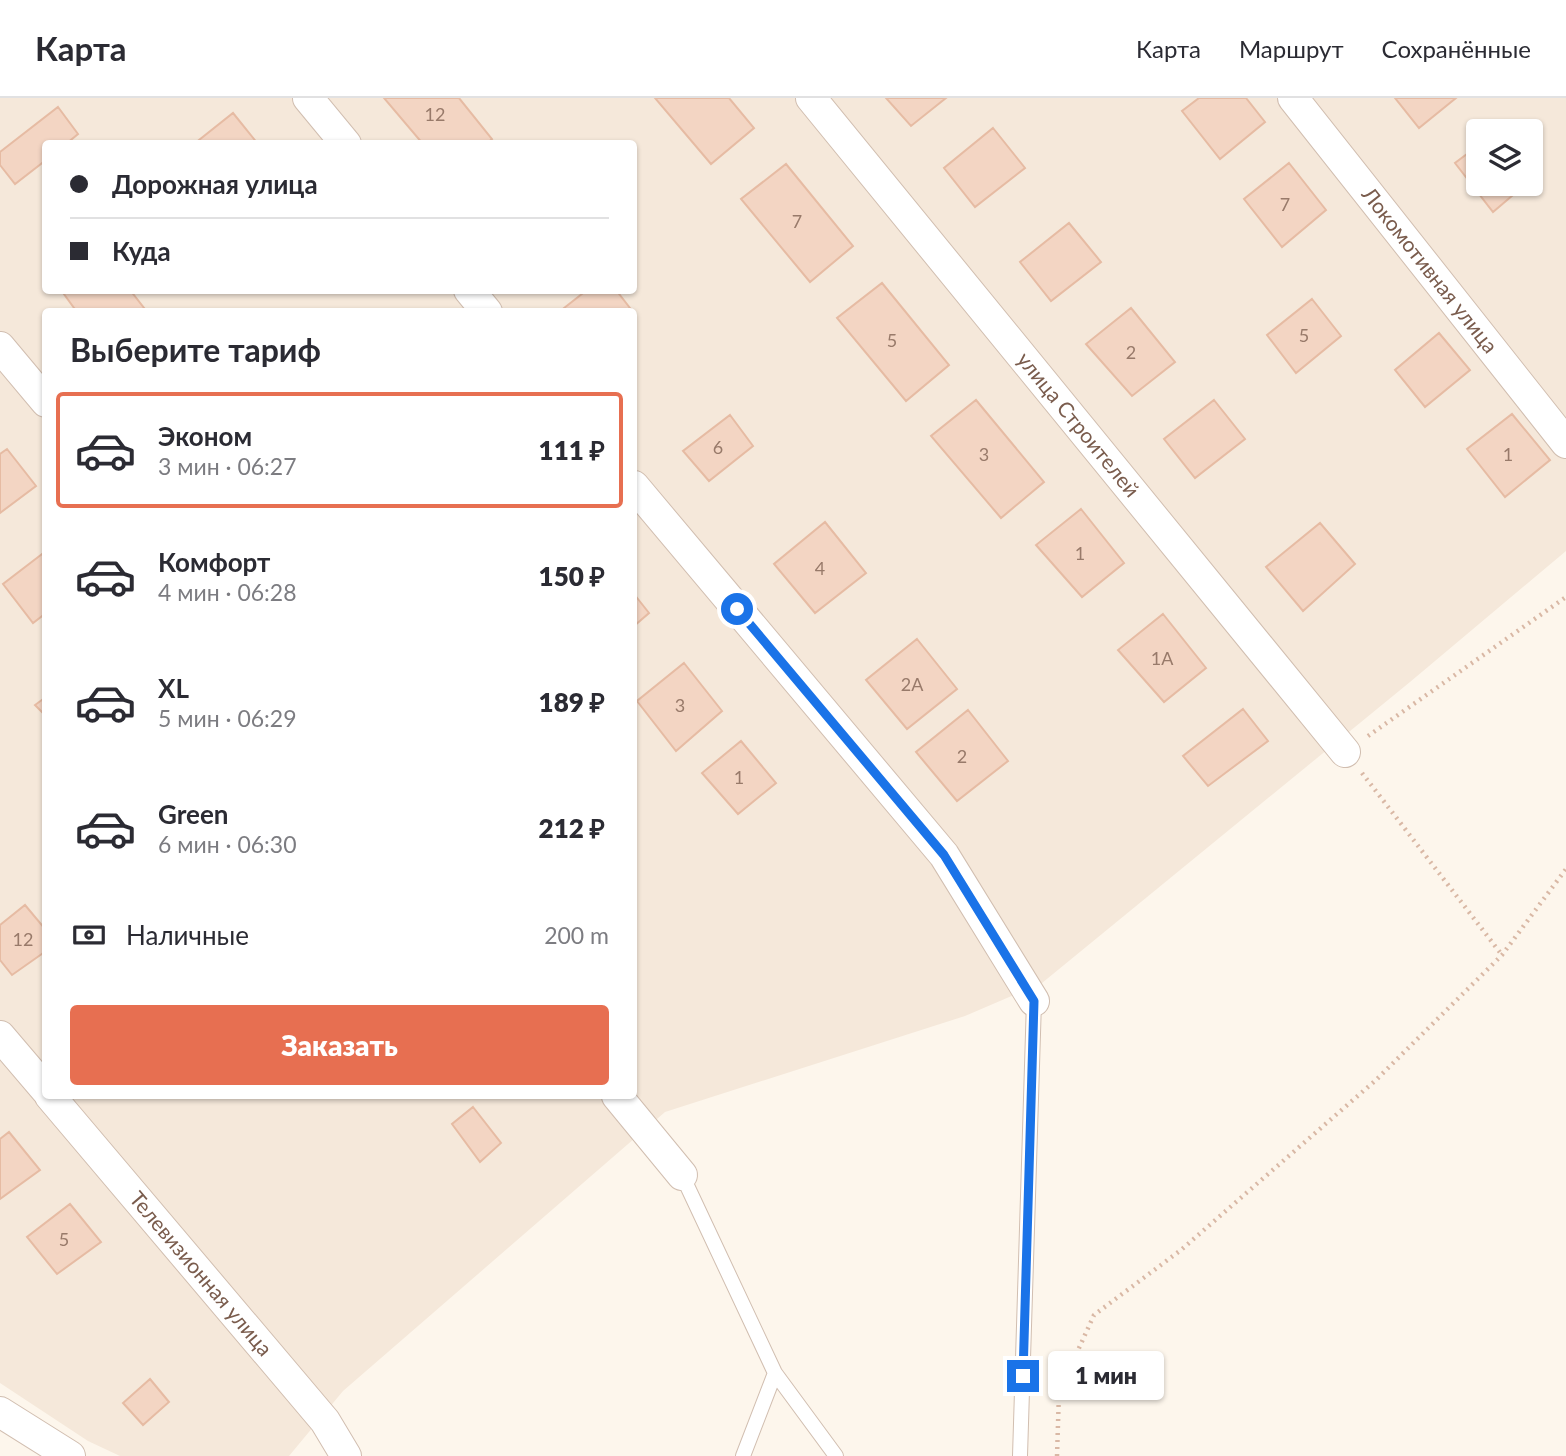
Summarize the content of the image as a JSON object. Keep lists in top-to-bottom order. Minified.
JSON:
{"streets":{"street":["Локомотивная улица","улица Строителей","Телевизионная улица"]},"house_numbers":["12","7","7","5","5","2","6","3","1","1","4","1А","2А","3","2","1","12","5"],"page":{"header":"Карта","nav":["Карта","Маршрут","Сохранённые"],"banner":["Дорожная улица","Куда"],"heading":"Выберите тариф","list":[{"name":"Эконом","note":"3 мин · 06:27","value":"111 ₽"},{"name":"Комфорт","note":"4 мин · 06:28","value":"150 ₽"},{"name":"XL","note":"5 мин · 06:29","value":"189 ₽"},{"name":"Green","note":"6 мин · 06:30","value":"212 ₽"}],"pay":["Наличные","200 m"],"buttons":"Заказать","bubble":"1 мин"}}
